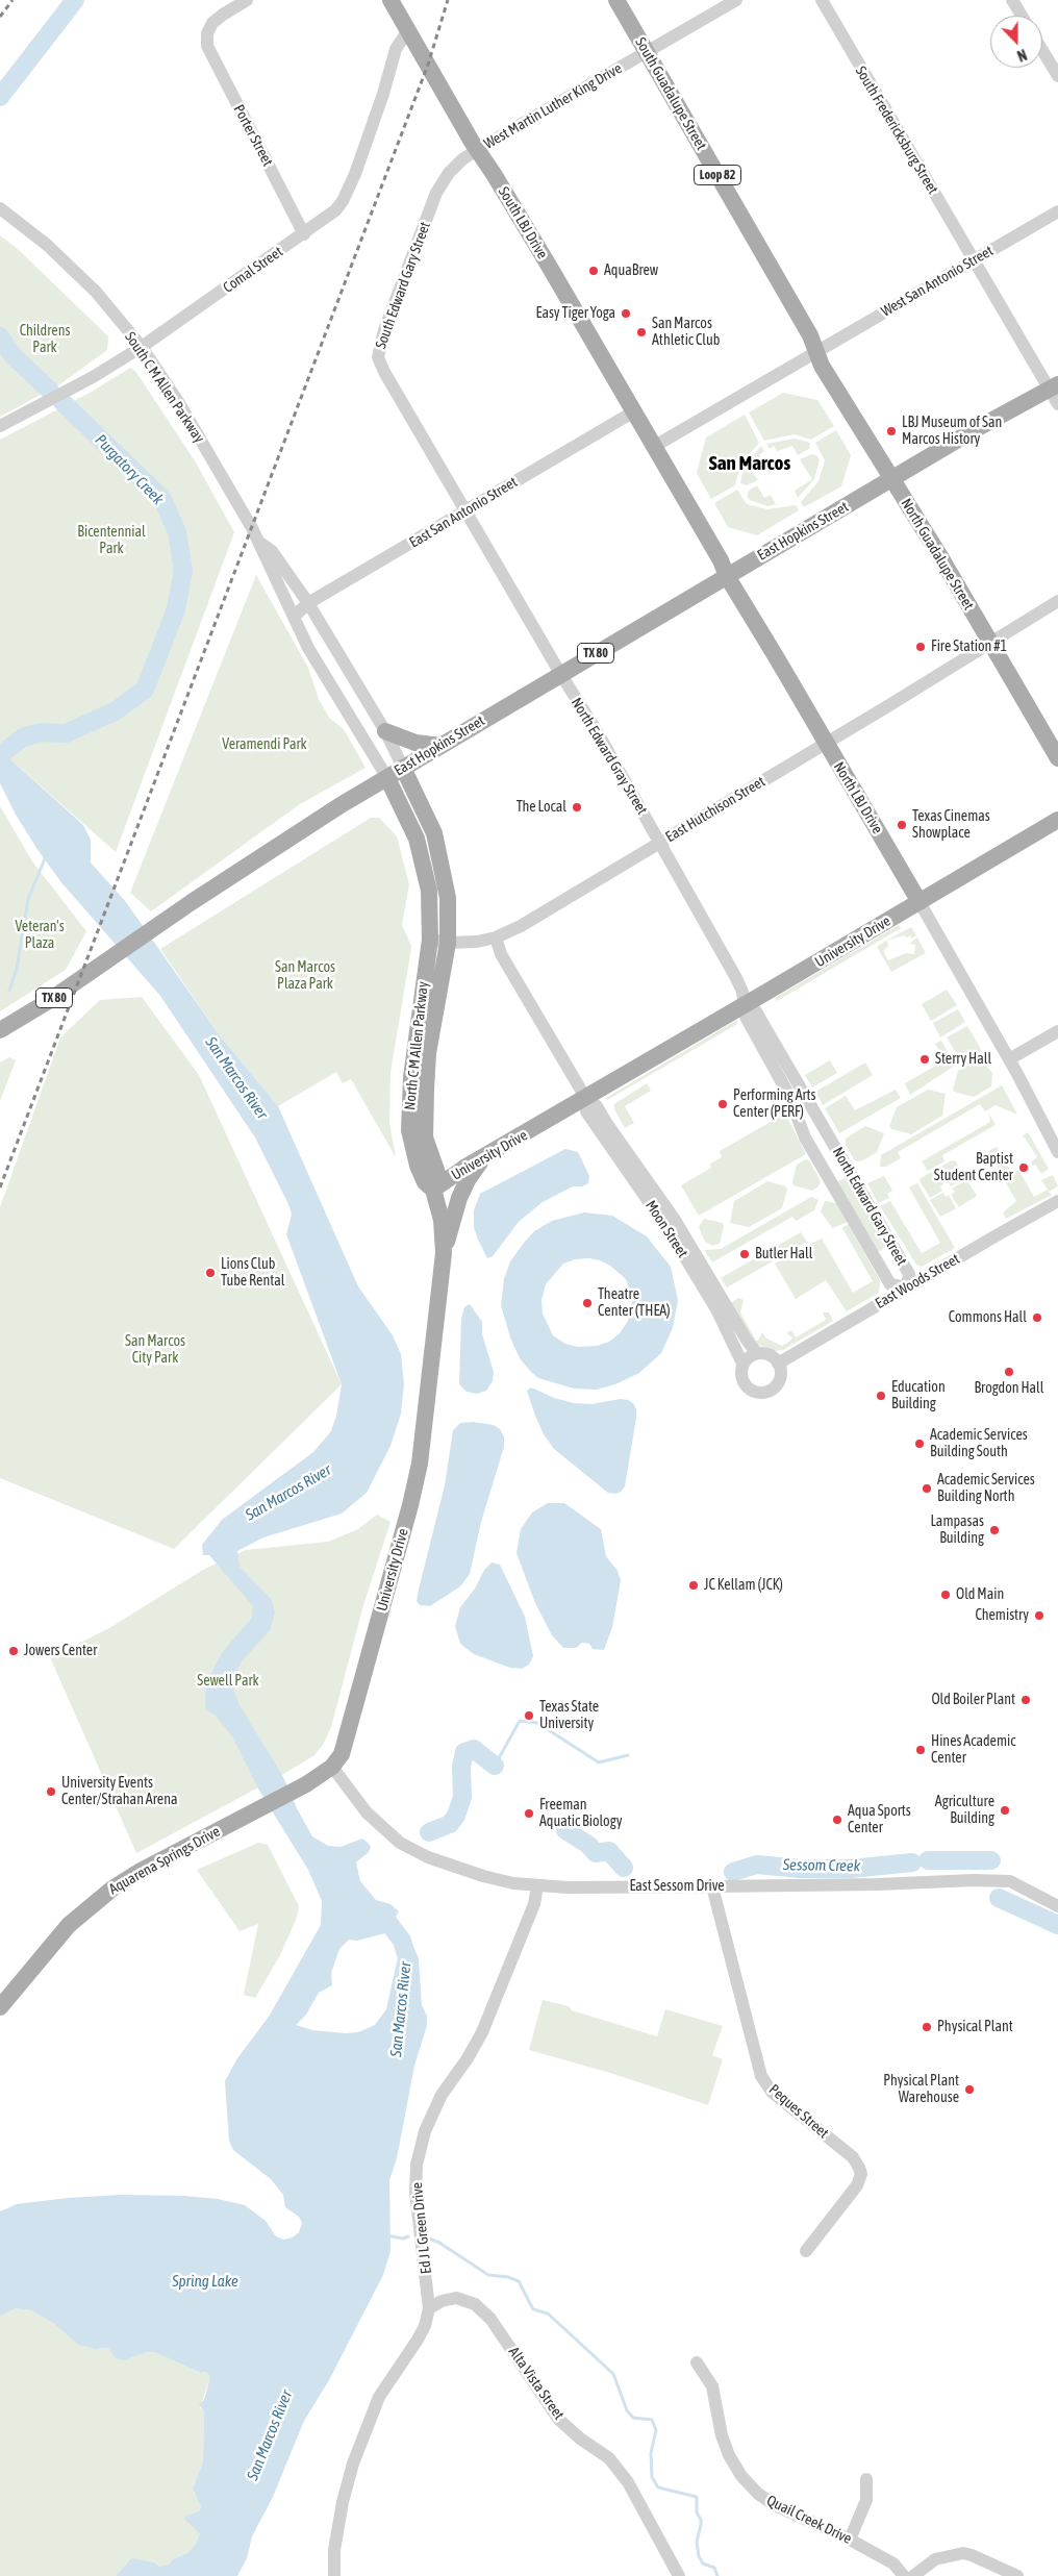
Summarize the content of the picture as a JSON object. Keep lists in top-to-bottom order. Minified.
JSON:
{"streets":{"main road":["South Guadalupe Street","Loop 82","South LBJ Drive","East Hopkins Street","North Guadalupe Street","TX 80","North LBJ Drive","University Drive","North C M Allen Parkway","Aquarena Springs Drive"],"street":["West Martin Luther King Drive","South Fredericksburg Street","Porter Street","Comal Street","West San Antonio Street","South Edward Gary Street","South C M Allen Parkway","East San Antonio Street","North Edward Gray Street","East Hutchison Street","North Edward Gary Street","Moon Street","East Woods Street","East Sessom Drive","Peques Street","Ed J L Green Drive","Alta Vista Street","Quail Creek Drive"]},"crossings":[["South Guadalupe Street","West Martin Luther King Drive"],["South Guadalupe Street","West San Antonio Street"],["South Guadalupe Street","North Guadalupe Street"],["West Martin Luther King Drive","South LBJ Drive"],["West Martin Luther King Drive","South Edward Gary Street"],["South Fredericksburg Street","West San Antonio Street"],["South Fredericksburg Street","East Hopkins Street"],["Porter Street","Comal Street"],["South LBJ Drive","Comal Street"],["South LBJ Drive","South Edward Gary Street"],["South LBJ Drive","East San Antonio Street"],["South LBJ Drive","North LBJ Drive"],["Comal Street","South C M Allen Parkway"],["West San Antonio Street","North Guadalupe Street"],["South Edward Gary Street","East San Antonio Street"],["South Edward Gary Street","North Edward Gray Street"],["South C M Allen Parkway","East San Antonio Street"],["South C M Allen Parkway","North C M Allen Parkway"],["East San Antonio Street","North Edward Gray Street"],["East San Antonio Street","North C M Allen Parkway"],["East Hopkins Street","North Guadalupe Street"],["East Hopkins Street","North Edward Gray Street"],["East Hopkins Street","North LBJ Drive"],["East Hopkins Street","North C M Allen Parkway"],["North Guadalupe Street","East Hutchison Street"],["North Edward Gray Street","East Hutchison Street"],["North Edward Gray Street","University Drive"],["North Edward Gray Street","North Edward Gary Street"],["North LBJ Drive","East Hutchison Street"],["North LBJ Drive","University Drive"],["East Hutchison Street","North C M Allen Parkway"],["East Hutchison Street","Moon Street"],["University Drive","North C M Allen Parkway"],["University Drive","North Edward Gary Street"],["University Drive","Moon Street"],["University Drive","Aquarena Springs Drive"],["University Drive","East Sessom Drive"],["North Edward Gary Street","East Woods Street"],["Moon Street","East Woods Street"],["Aquarena Springs Drive","East Sessom Drive"],["East Sessom Drive","Peques Street"],["East Sessom Drive","Ed J L Green Drive"],["Ed J L Green Drive","Alta Vista Street"]],"districts":["San Marcos"],"water":["Purgatory Creek","San Marcos River","Sessom Creek","Spring Lake"],"parks":["Childrens Park","Bicentennial Park","Veramendi Park","Veteran's Plaza","San Marcos Plaza Park","San Marcos City Park","Sewell Park"],"places":["AquaBrew","Easy Tiger Yoga","San Marcos Athletic Club","LBJ Museum of San Marcos History","Fire Station #1","The Local","Texas Cinemas Showplace","Sterry Hall","Performing Arts Center (PERF)","Baptist Student Center","Butler Hall","Lions Club Tube Rental","Theatre Center (THEA)","Commons Hall","Brogdon Hall","Education Building","Academic Services Building South","Academic Services Building North","Lampasas Building","JC Kellam (JCK)","Old Main","Chemistry","Jowers Center","Old Boiler Plant","Texas State University","Hines Academic Center","University Events Center/Strahan Arena","Agriculture Building","Freeman Aquatic Biology","Aqua Sports Center","Physical Plant","Physical Plant Warehouse"],"north":"bottom"}
